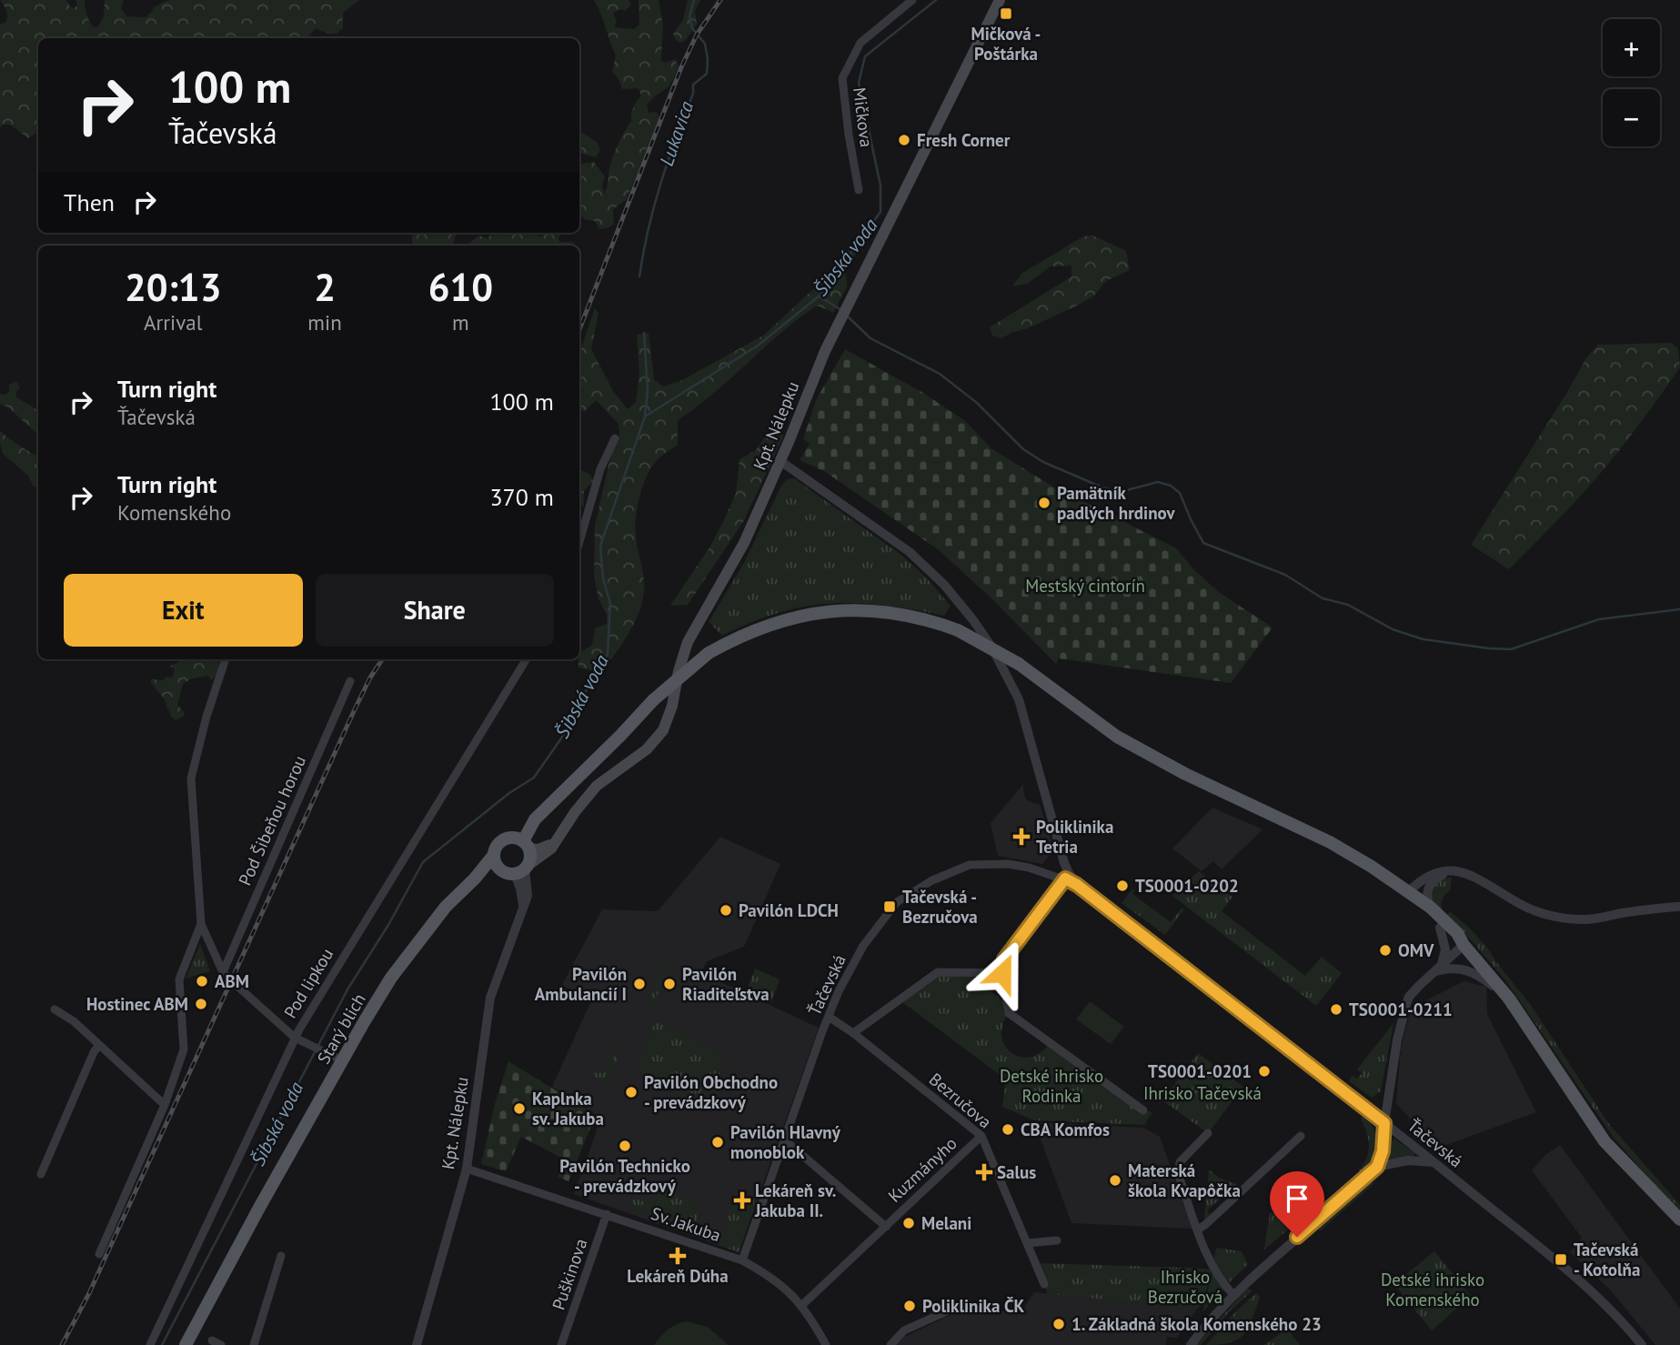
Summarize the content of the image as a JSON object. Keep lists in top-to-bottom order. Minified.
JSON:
{"streets":{"main road":["Kpt. Nálepku","Starý blich"],"street":["Mičkova","Pod Šibeňou horou","Pod lipkou","Ťačevská","Bezručova","Kuzmányho","Sv. Jakuba","Puškinova"]},"crossings":[["Kpt. Nálepku","Ťačevská"],["Kpt. Nálepku","Starý blich"],["Kpt. Nálepku","Sv. Jakuba"],["Ťačevská","Bezručova"],["Ťačevská","Kuzmányho"],["Ťačevská","Sv. Jakuba"],["Bezručova","Kuzmányho"],["Kuzmányho","Sv. Jakuba"],["Sv. Jakuba","Puškinova"]],"water":["Lukavica","Šibská voda"],"parks":["Mestský cintorín","Detské ihrisko Rodinka","Ihrisko Tačevská","Ihrisko Bezručová","Detské ihrisko Komenského"],"places":{"transit":["Mičková - Poštárka","Tačevská - Bezručova","Tačevská - Kotolňa"],"other":["Fresh Corner","Pamätník padlých hrdinov","TS0001-0202","Pavilón LDCH","OMV","ABM","Pavilón Ambulancií I","Pavilón Riaditeľstva","Hostinec ABM","TS0001-0211","TS0001-0201","Pavilón Obchodno - prevádzkový","Kaplnka sv. Jakuba","CBA Komfos","Pavilón Hlavný monoblok","Pavilón Technicko - prevádzkový","Materská škola Kvapôčka","Melani","Poliklinika ČK","1. Základná škola Komenského 23"],"health":["Poliklinika Tetria","Salus","Lekáreň sv. Jakuba II.","Lekáreň Dúha"]},"page":{"map_buttons":["+","−"],"turn":["100 m","Ťačevská"],"then":"Then","eta":["20:13","Arrival","2","min","610","m"],"list":[{"name":"Turn right","note":"Ťačevská","value":"100 m"},{"name":"Turn right","note":"Komenského","value":"370 m"}],"buttons":["Exit","Share"]}}
